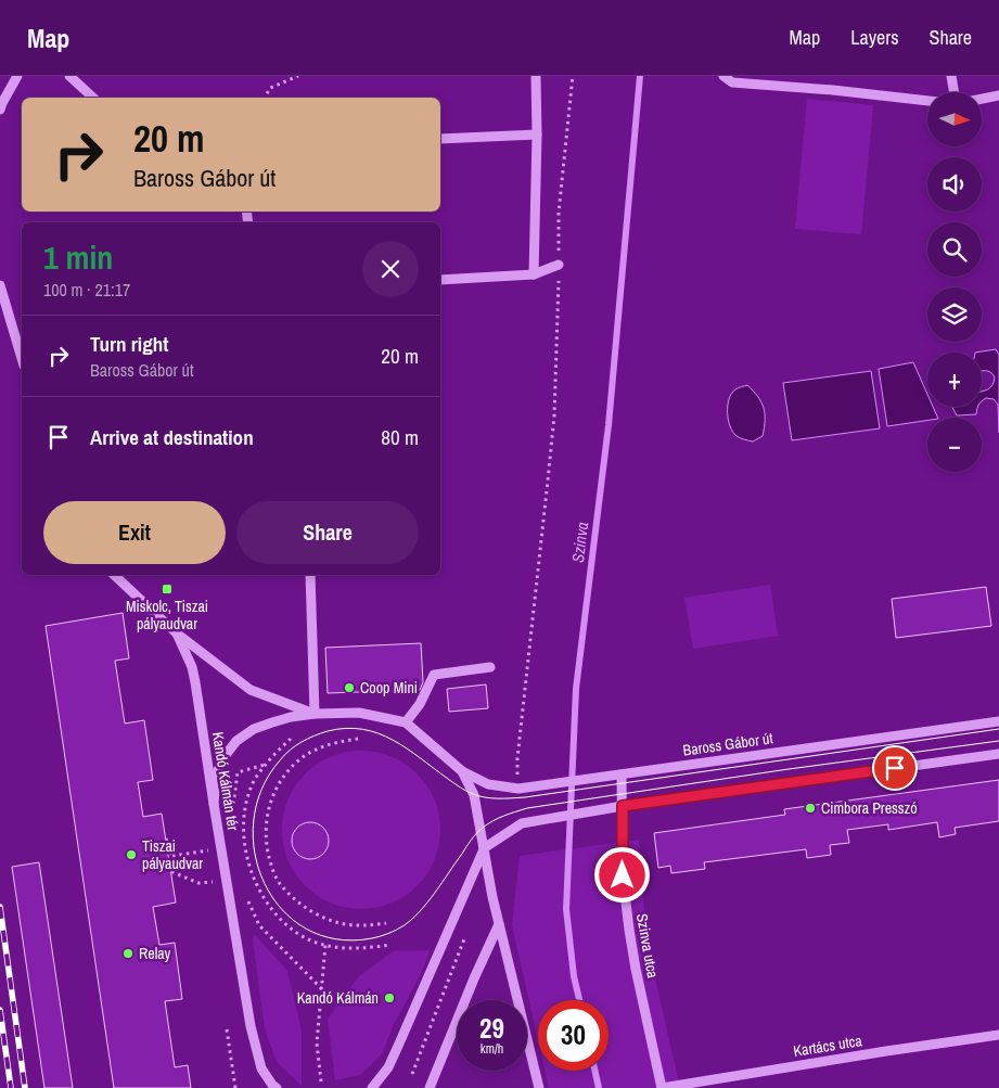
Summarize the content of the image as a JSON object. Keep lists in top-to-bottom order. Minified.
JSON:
{"streets":{"street":["Baross Gábor út","Kandó Kálmán tér","Szinva utca","Kartács utca"]},"crossings":[["Baross Gábor út","Szinva utca"],["Szinva utca","Kartács utca"]],"water":["Szinva"],"places":{"transit":["Miskolc, Tiszai pályaudvar"],"other":["Coop Mini","Cimbora Presszó","Tiszai pályaudvar","Relay","Kandó Kálmán"]},"north":"right","page":{"header":"Map","nav":["Map","Layers","Share"],"map_buttons":["+","−"],"turn":["20 m","Baross Gábor út"],"heading":["1 min","100 m · 21:17"],"list":[{"name":"Turn right","note":"Baross Gábor út","value":"20 m"},{"name":"Arrive at destination","value":"80 m"}],"buttons":["Exit","Share"],"speed":"29 km/h","limit":"30"}}
